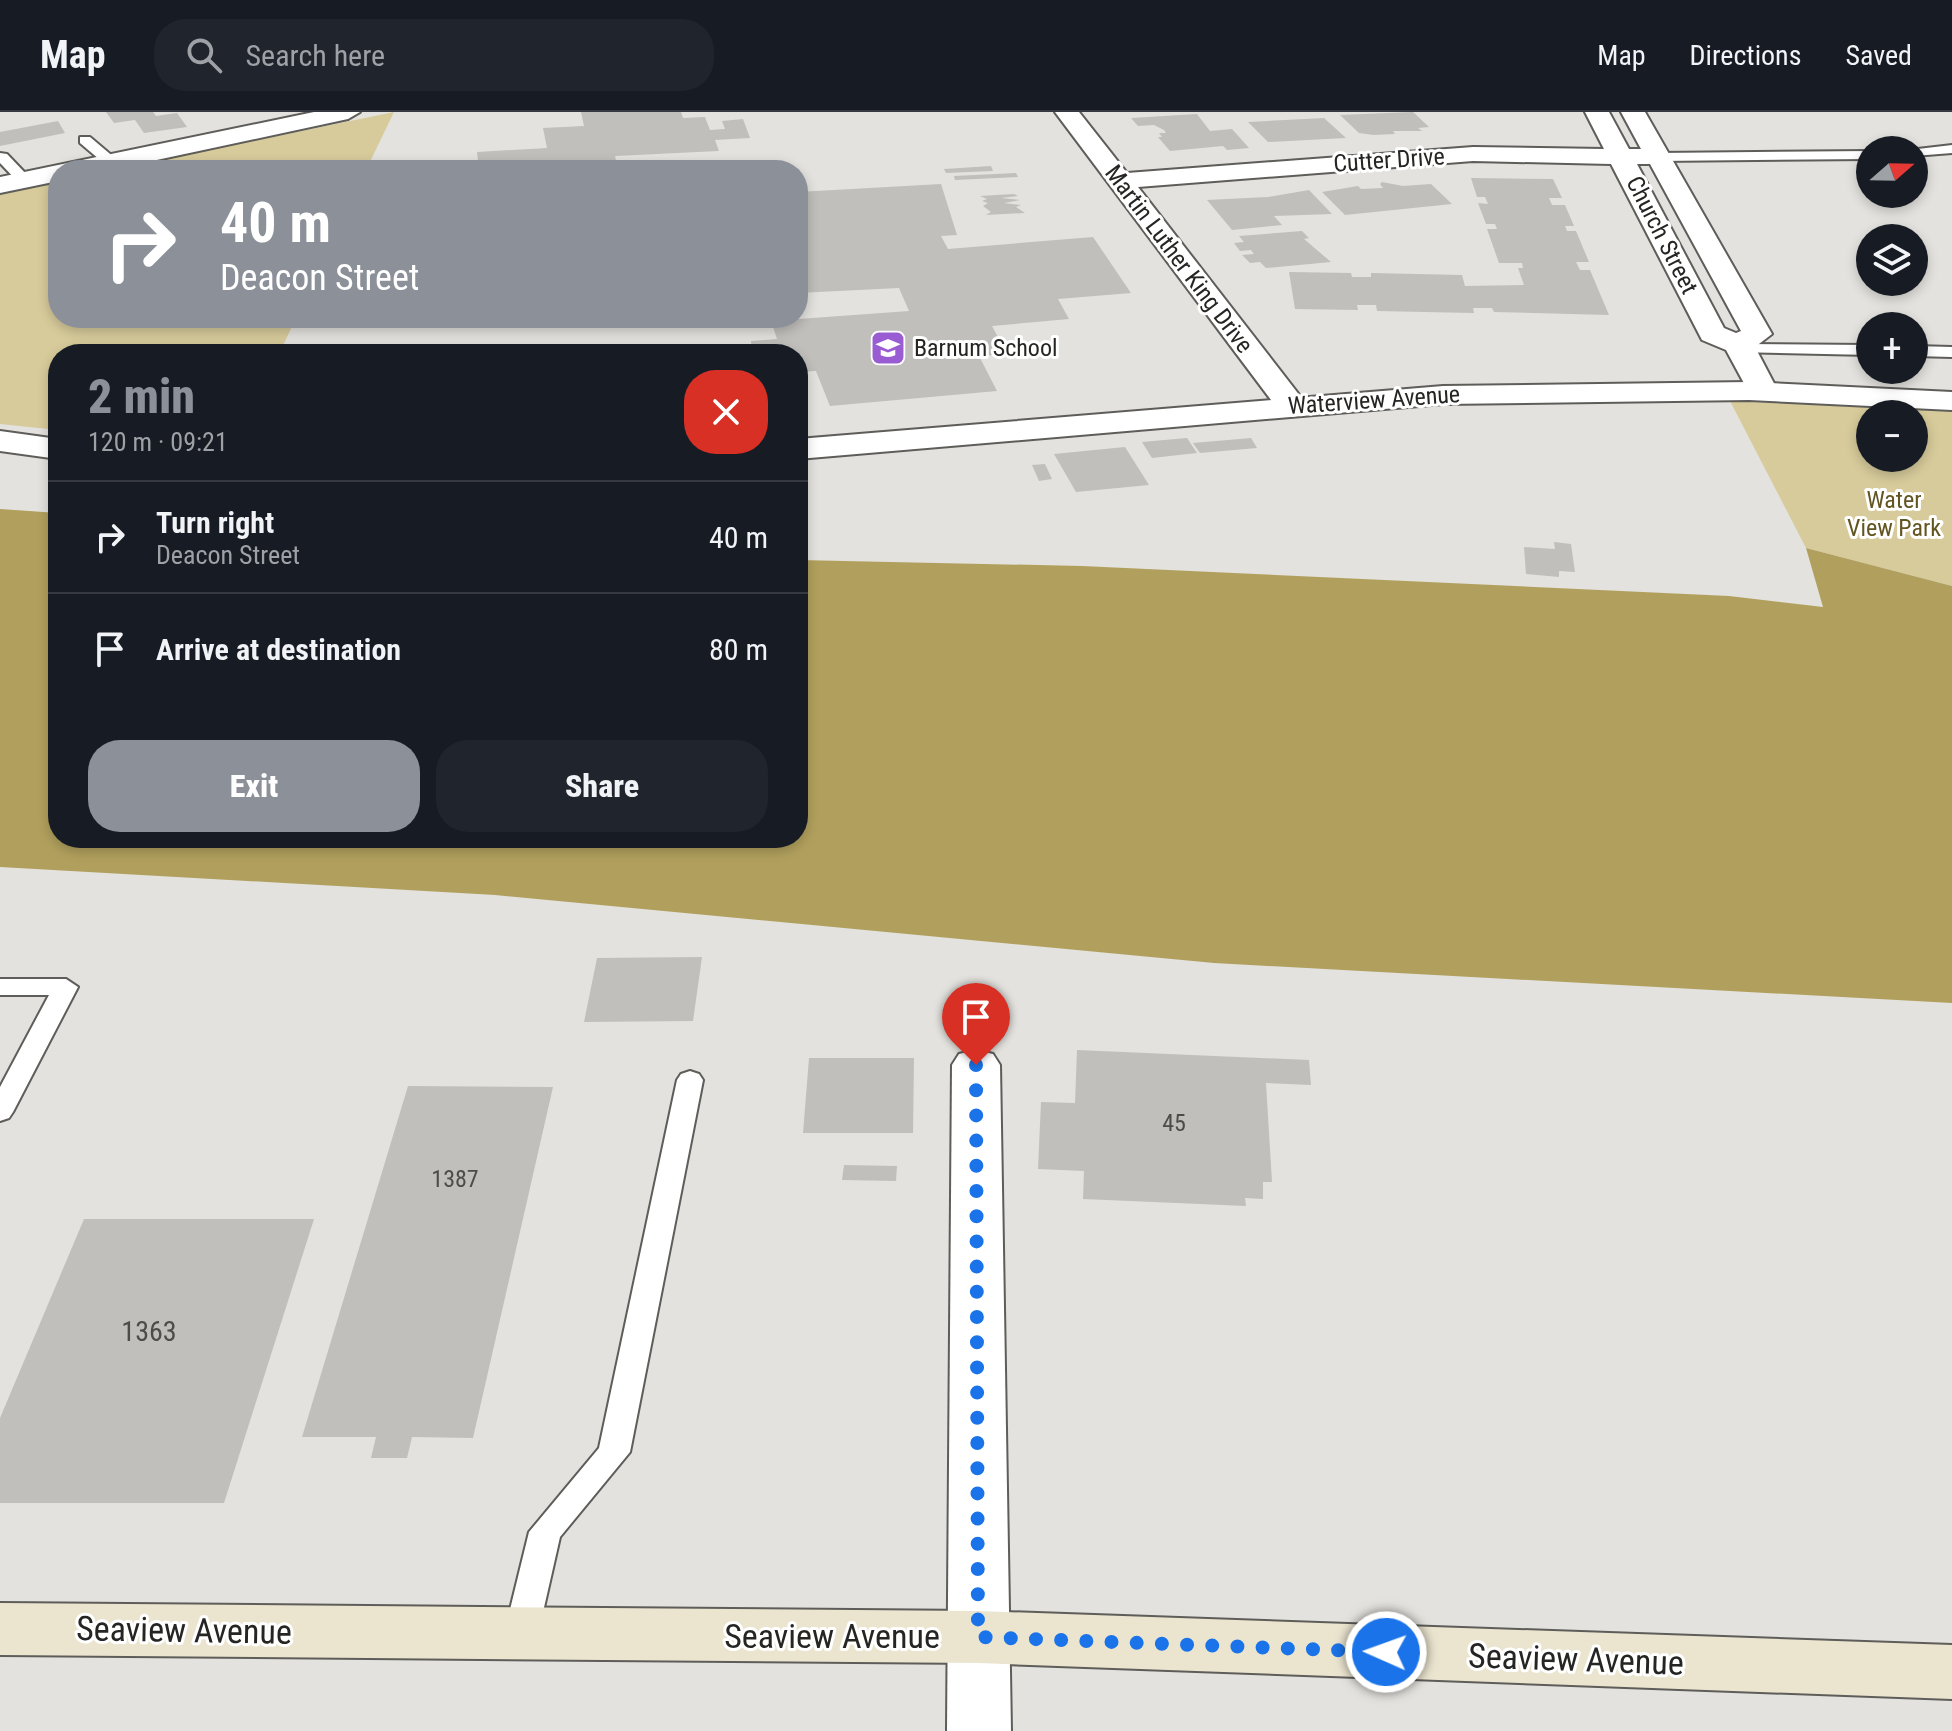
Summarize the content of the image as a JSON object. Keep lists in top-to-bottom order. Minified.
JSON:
{"streets":{"main road":["Seaview Avenue"],"street":["Cutter Drive","Church Street","Martin Luther King Drive","Waterview Avenue"]},"crossings":[["Cutter Drive","Church Street"],["Cutter Drive","Martin Luther King Drive"],["Church Street","Waterview Avenue"],["Martin Luther King Drive","Waterview Avenue"]],"parks":["Water View Park"],"places":{"school or university":["Barnum School"]},"house_numbers":["45","1387","1363"],"north":"right","page":{"header":"Map","search":"Search here","nav":["Map","Directions","Saved"],"map_buttons":["+","−"],"turn":["40 m","Deacon Street"],"heading":["2 min","120 m · 09:21"],"list":[{"name":"Turn right","note":"Deacon Street","value":"40 m"},{"name":"Arrive at destination","value":"80 m"}],"buttons":["Exit","Share"]}}
